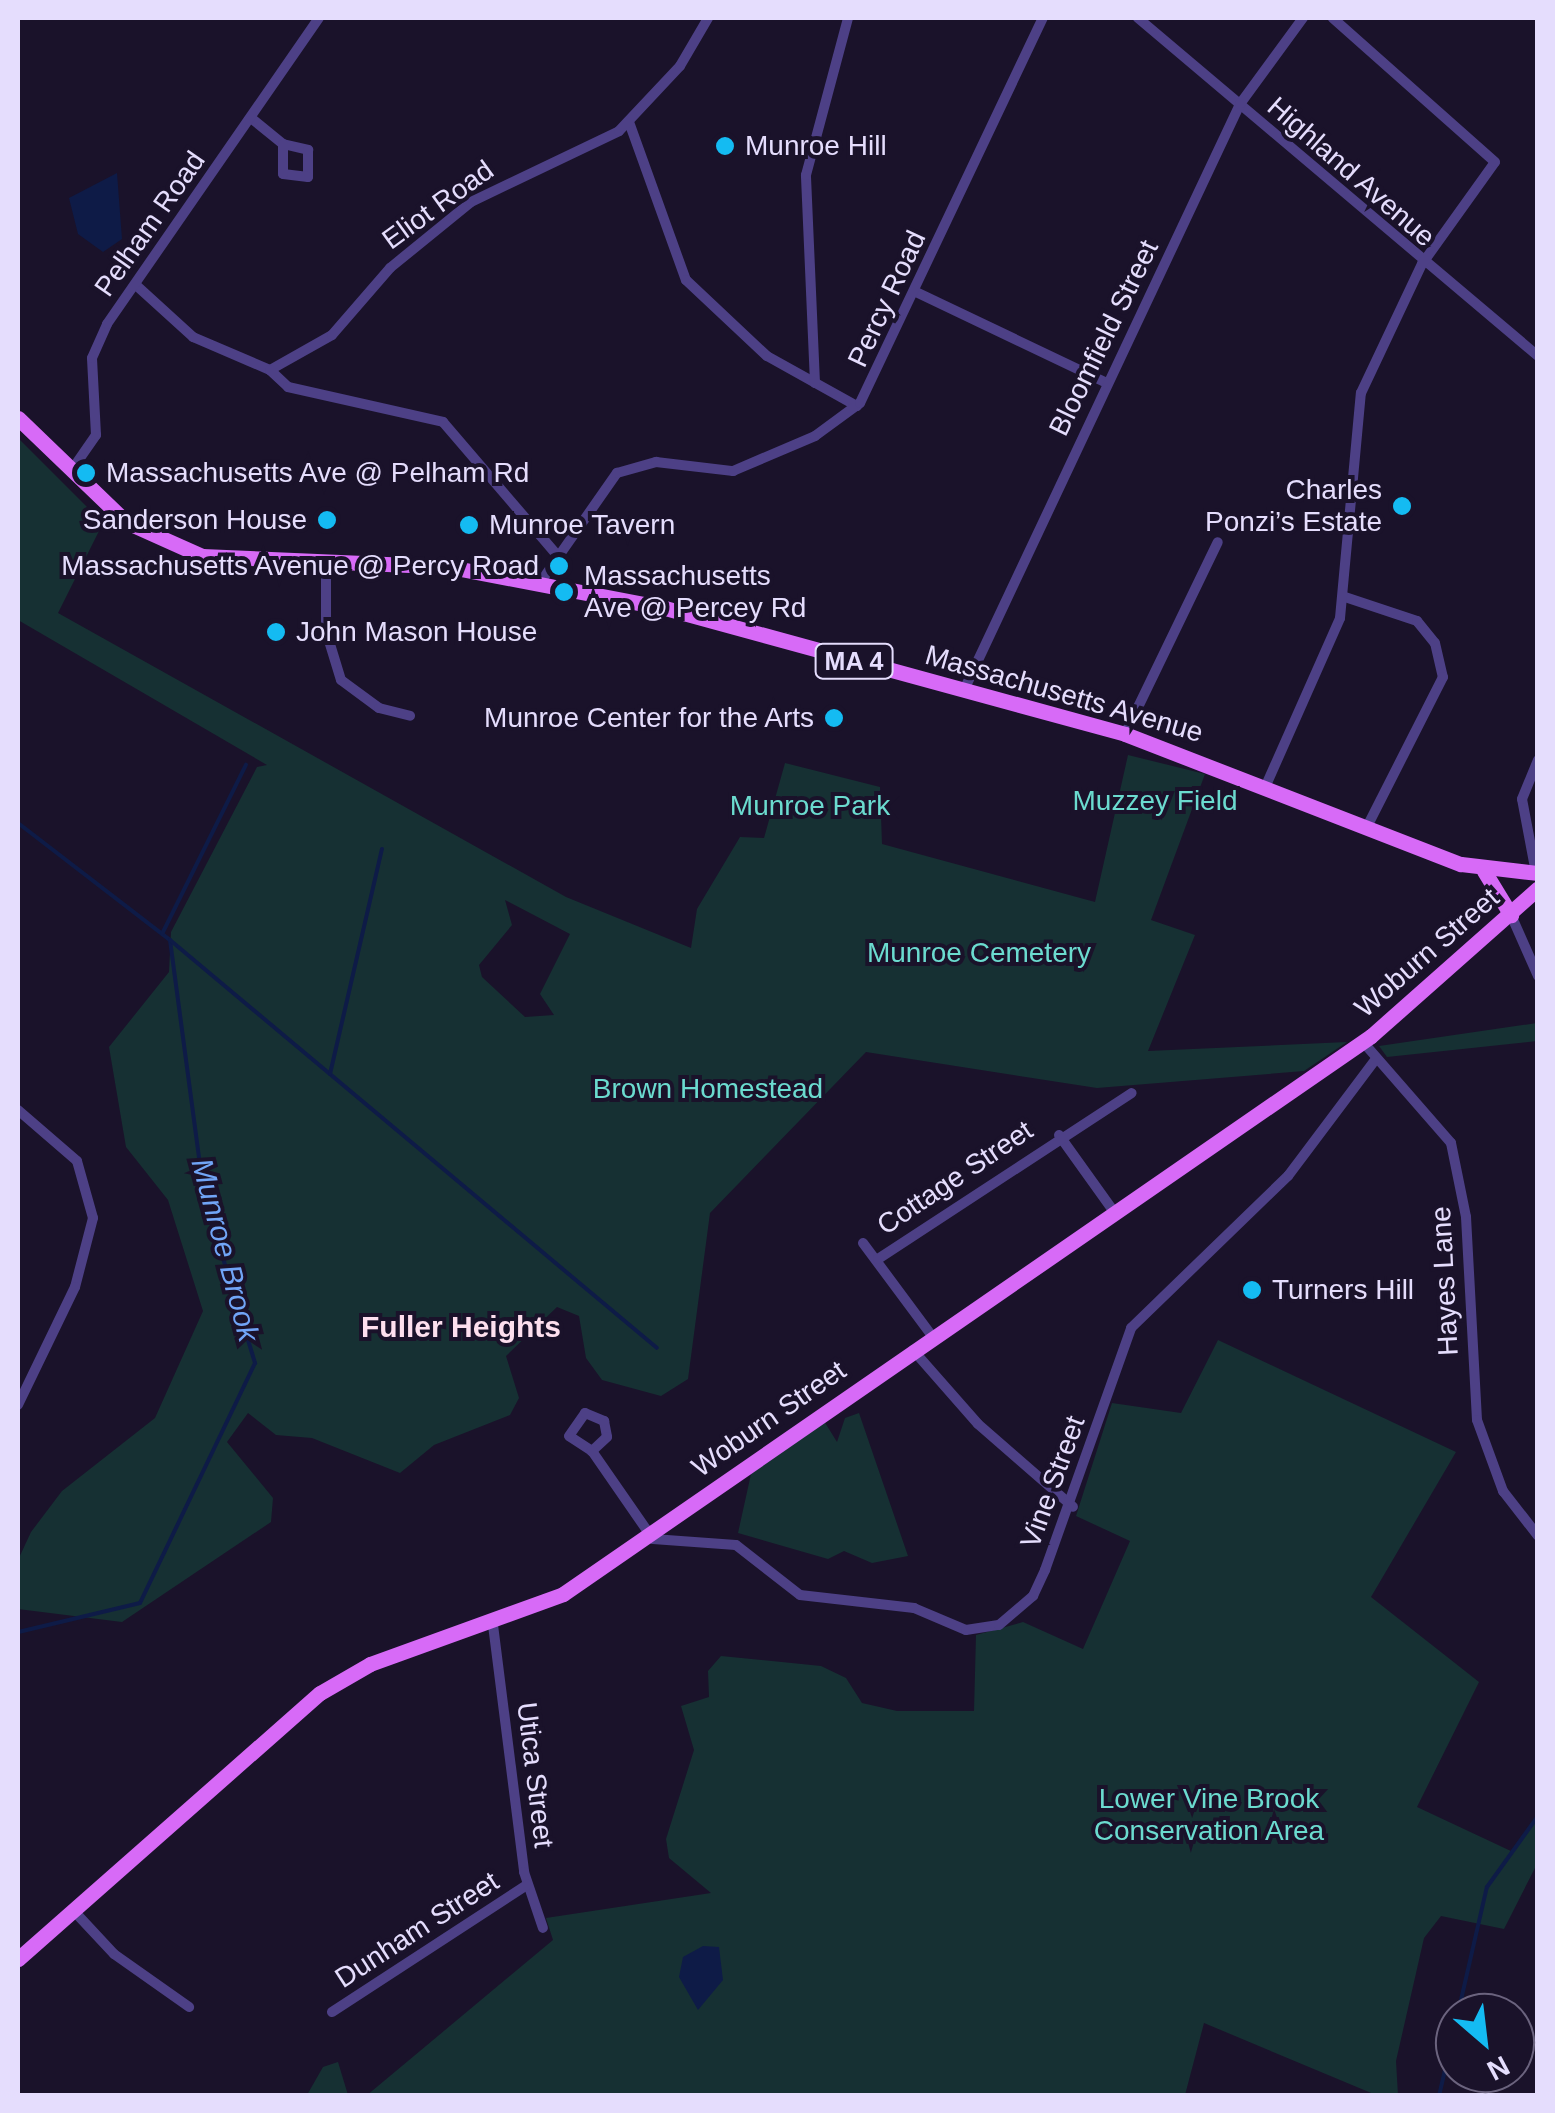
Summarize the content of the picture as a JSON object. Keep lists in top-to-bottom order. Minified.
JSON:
{"streets":{"main road":["MA 4","Massachusetts Avenue","Woburn Street"],"street":["Highland Avenue","Eliot Road","Pelham Road","Percy Road","Bloomfield Street","Cottage Street","Hayes Lane","Vine Street","Utica Street","Dunham Street"]},"crossings":[["Highland Avenue","Bloomfield Street"],["Pelham Road","Massachusetts Avenue"],["Percy Road","Massachusetts Avenue"],["Bloomfield Street","Massachusetts Avenue"],["Massachusetts Avenue","Woburn Street"],["Woburn Street","Cottage Street"],["Woburn Street","Hayes Lane"],["Woburn Street","Vine Street"],["Woburn Street","Utica Street"],["Hayes Lane","Vine Street"],["Utica Street","Dunham Street"]],"districts":["Fuller Heights"],"water":["Munroe Brook"],"parks":["Muzzey Field","Munroe Park","Munroe Cemetery","Brown Homestead","Lower Vine Brook Conservation Area"],"places":["Munroe Hill","Massachusetts Ave @ Pelham Rd","Charles Ponzi’s Estate","Sanderson House","Munroe Tavern","Massachusetts Avenue @ Percy Road","Massachusetts Ave @ Percey Rd","John Mason House","Munroe Center for the Arts","Turners Hill"],"north":"bottom right"}
